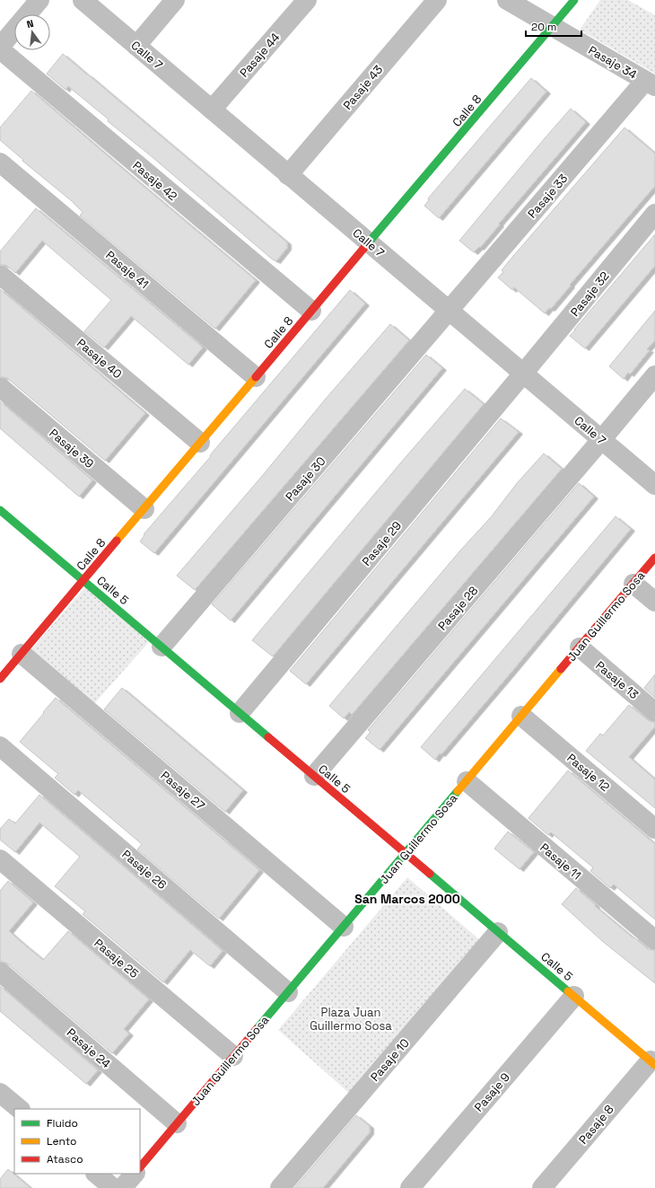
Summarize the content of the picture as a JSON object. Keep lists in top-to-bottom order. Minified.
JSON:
{"streets":{"street":["Calle 7","Pasaje 44","Pasaje 34","Pasaje 43","Calle 8","Pasaje 42","Pasaje 33","Pasaje 41","Pasaje 32","Pasaje 40","Pasaje 39","Pasaje 30","Pasaje 29","Calle 5","Pasaje 28","Juan Guillermo Sosa","Pasaje 13","Pasaje 12","Pasaje 27","Pasaje 11","Pasaje 26","Pasaje 25","Pasaje 24","Pasaje 10","Pasaje 9","Pasaje 8"]},"crossings":[["Calle 7","Pasaje 44"],["Calle 7","Pasaje 43"],["Calle 7","Calle 8"],["Calle 7","Pasaje 33"],["Calle 7","Pasaje 32"],["Calle 7","Pasaje 30"],["Calle 7","Pasaje 29"],["Calle 7","Pasaje 28"],["Pasaje 34","Calle 8"],["Pasaje 34","Pasaje 33"],["Calle 8","Pasaje 42"],["Calle 8","Pasaje 41"],["Calle 8","Pasaje 40"],["Calle 8","Pasaje 39"],["Calle 8","Calle 5"],["Calle 8","Pasaje 27"],["Pasaje 33","Pasaje 30"],["Pasaje 32","Pasaje 29"],["Pasaje 30","Calle 5"],["Pasaje 29","Calle 5"],["Calle 5","Pasaje 28"],["Calle 5","Juan Guillermo Sosa"],["Calle 5","Pasaje 10"],["Calle 5","Pasaje 9"],["Calle 5","Pasaje 8"],["Juan Guillermo Sosa","Pasaje 13"],["Juan Guillermo Sosa","Pasaje 12"],["Juan Guillermo Sosa","Pasaje 27"],["Juan Guillermo Sosa","Pasaje 11"],["Juan Guillermo Sosa","Pasaje 26"],["Juan Guillermo Sosa","Pasaje 25"],["Juan Guillermo Sosa","Pasaje 24"]],"districts":["San Marcos 2000"],"parks":["Plaza Juan Guillermo Sosa"],"legend":["Fluido","Lento","Atasco"],"scale_bar":"20 m","north":"top"}
